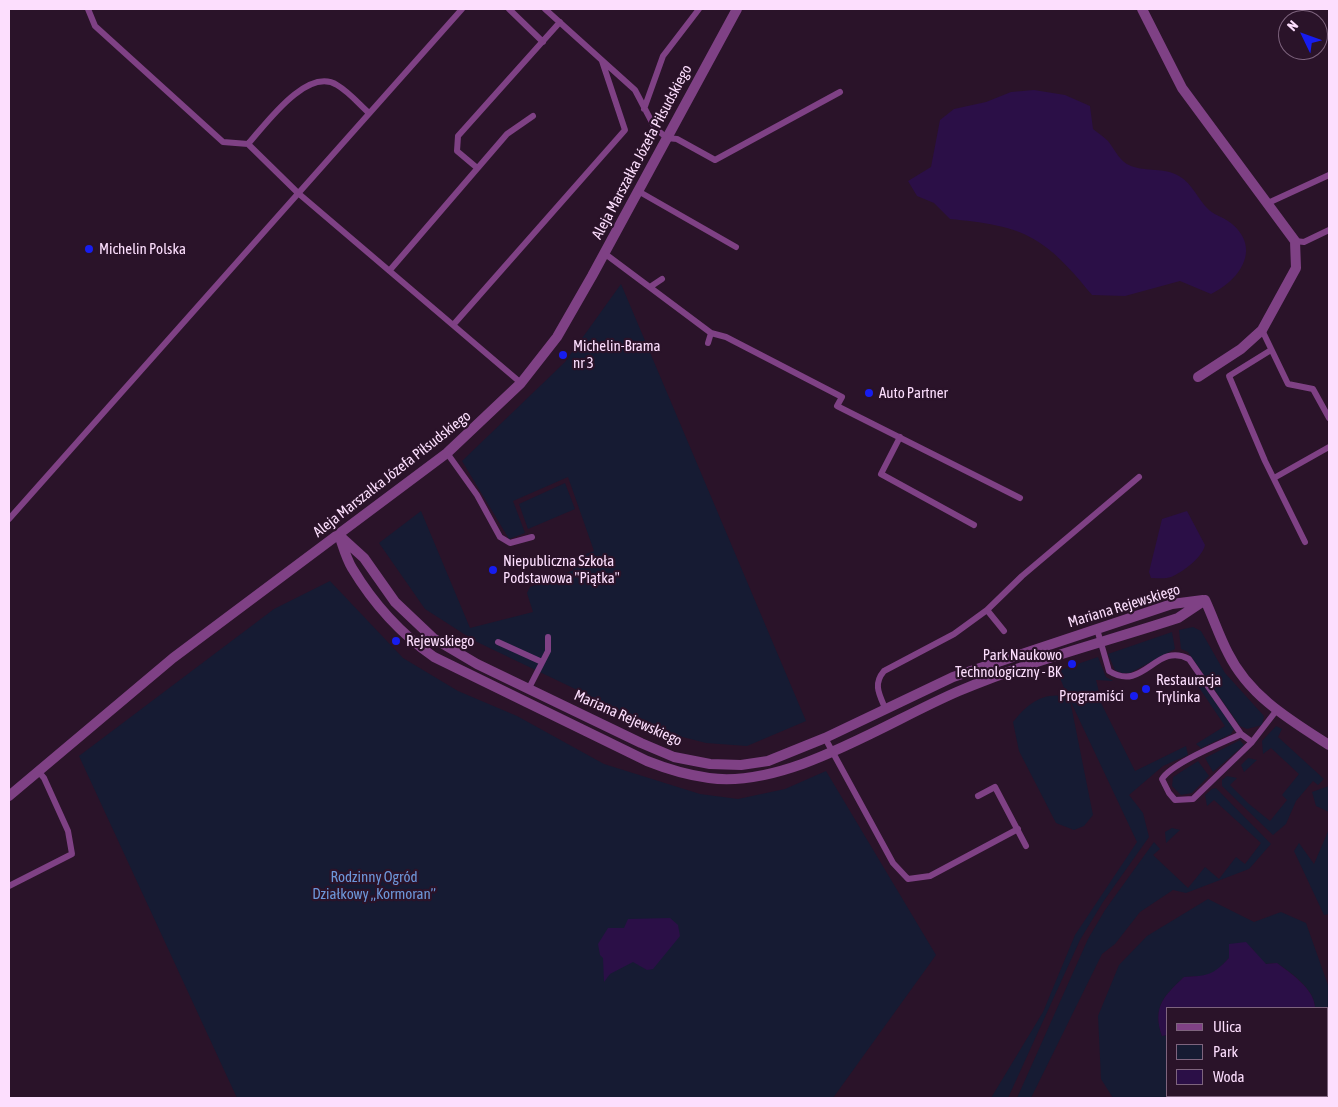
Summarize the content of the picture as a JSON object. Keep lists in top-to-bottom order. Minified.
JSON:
{"streets":{"street":["Aleja Marszałka Józefa Piłsudskiego","Mariana Rejewskiego"]},"crossings":[["Aleja Marszałka Józefa Piłsudskiego","Mariana Rejewskiego"]],"parks":["Rodzinny Ogród Działkowy „Kormoran”"],"places":["Michelin Polska","Michelin-Brama nr 3","Auto Partner","Niepubliczna Szkoła Podstawowa \"Piątka\"","Rejewskiego","Park Naukowo Technologiczny - BK","Restauracja Trylinka","Programiści"],"legend":["Ulica","Park","Woda"],"north":"top left"}
